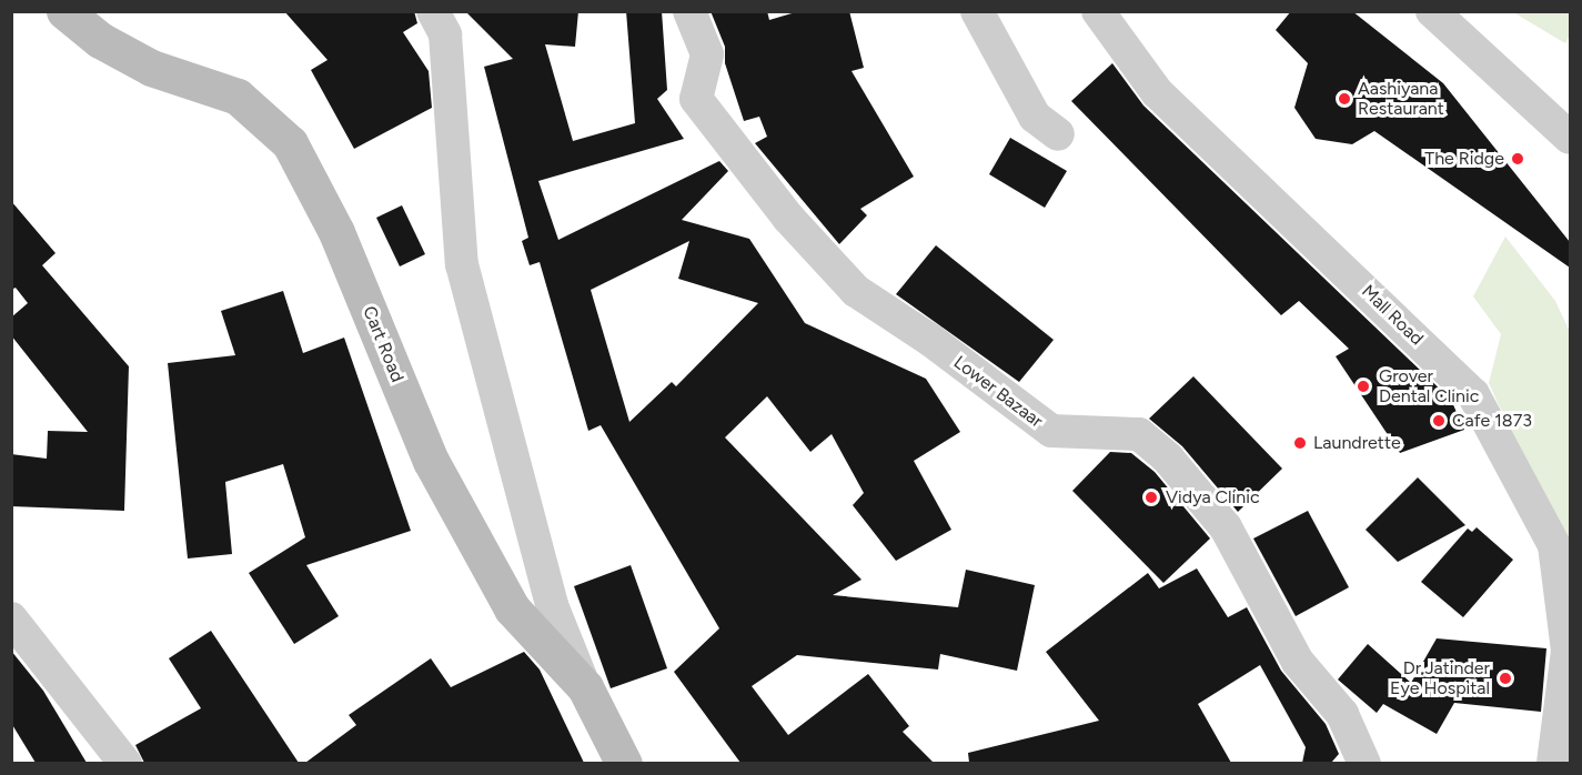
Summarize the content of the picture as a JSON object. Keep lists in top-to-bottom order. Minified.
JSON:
{"streets":{"main road":["Cart Road"],"street":["Mall Road","Lower Bazaar"]},"places":["Aashiyana Restaurant","The Ridge","Grover Dental Clinic","Cafe 1873","Laundrette","Vidya Clinic","Dr.Jatinder Eye Hospital"]}
